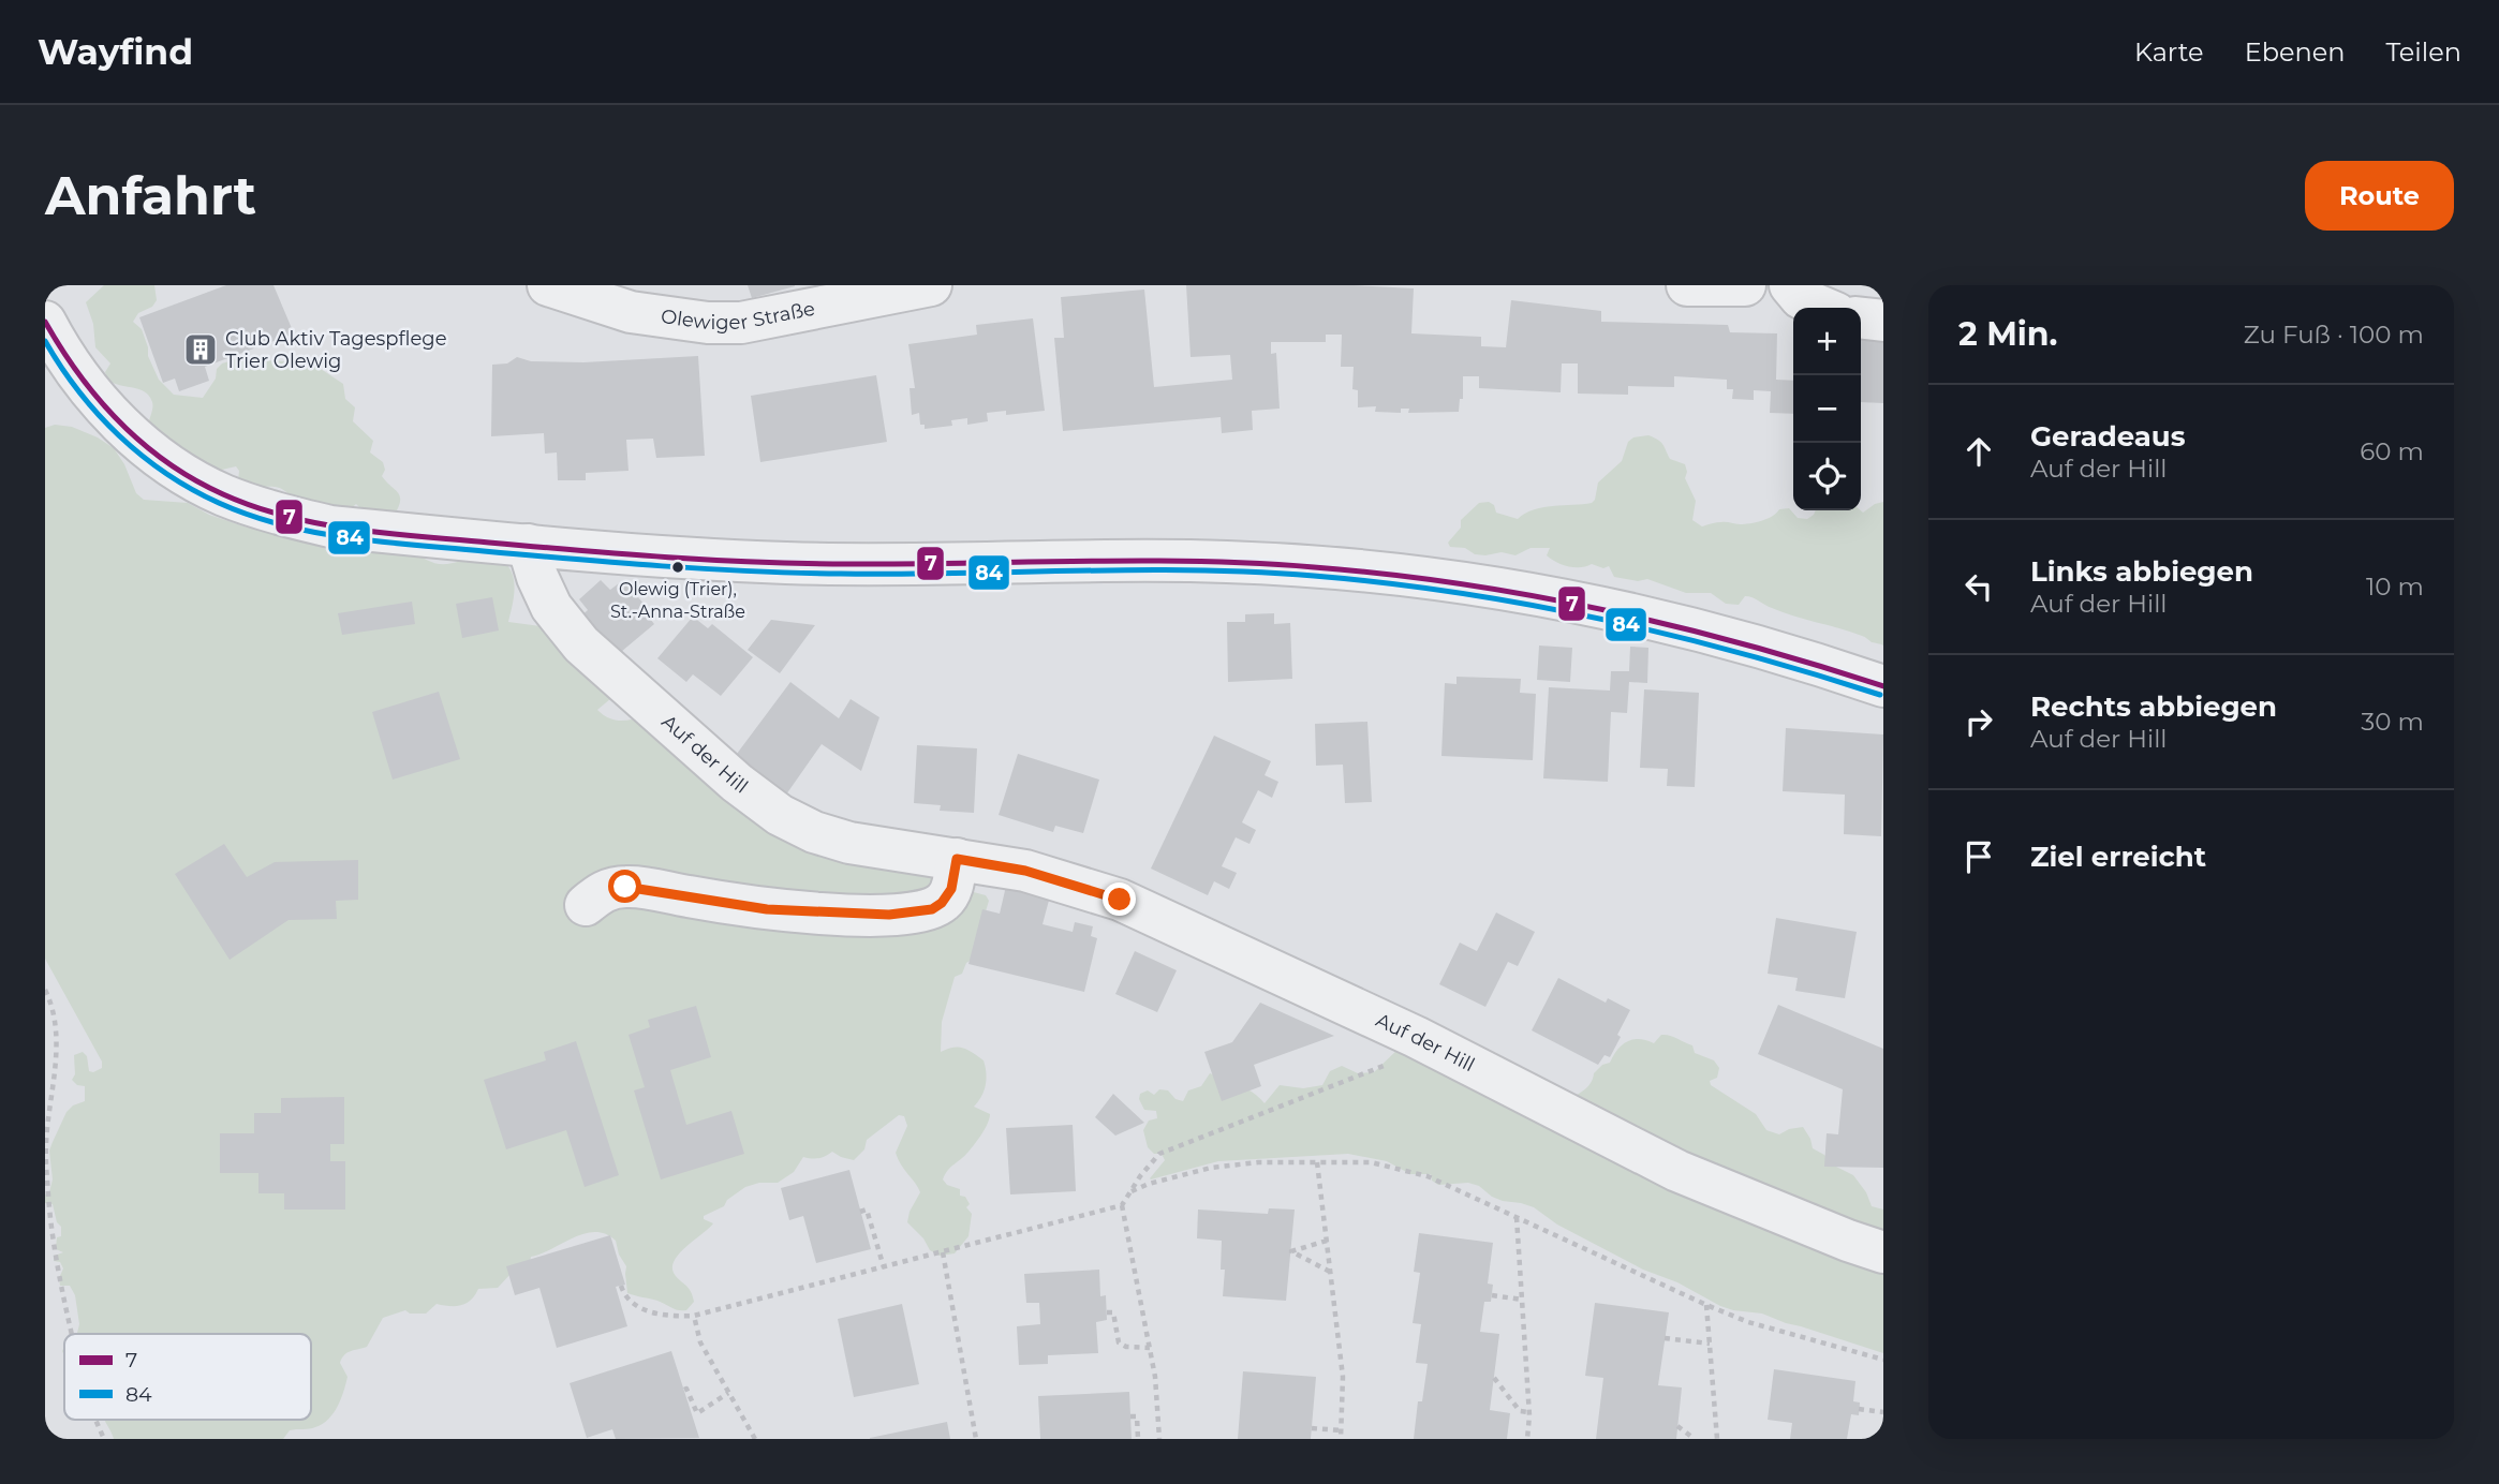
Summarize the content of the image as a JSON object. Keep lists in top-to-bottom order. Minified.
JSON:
{"streets":{"street":["Olewiger Straße","Auf der Hill"]},"places":{"building":["Club Aktiv Tagespflege Trier Olewig"],"other":["Olewig (Trier), St.-Anna-Straße"]},"lines":["transit line 7","transit line 84"],"legend":["7","84"],"page":{"header":"Wayfind","nav":["Karte","Ebenen","Teilen"],"buttons":"Route","title":"Anfahrt","heading":["2 Min.","Zu Fuß · 100 m"],"map_buttons":["+","−"],"list":[["Geradeaus","Auf der Hill","60 m"],["Links abbiegen","Auf der Hill","10 m"],["Rechts abbiegen","Auf der Hill","30 m"],"Ziel erreicht"]}}
